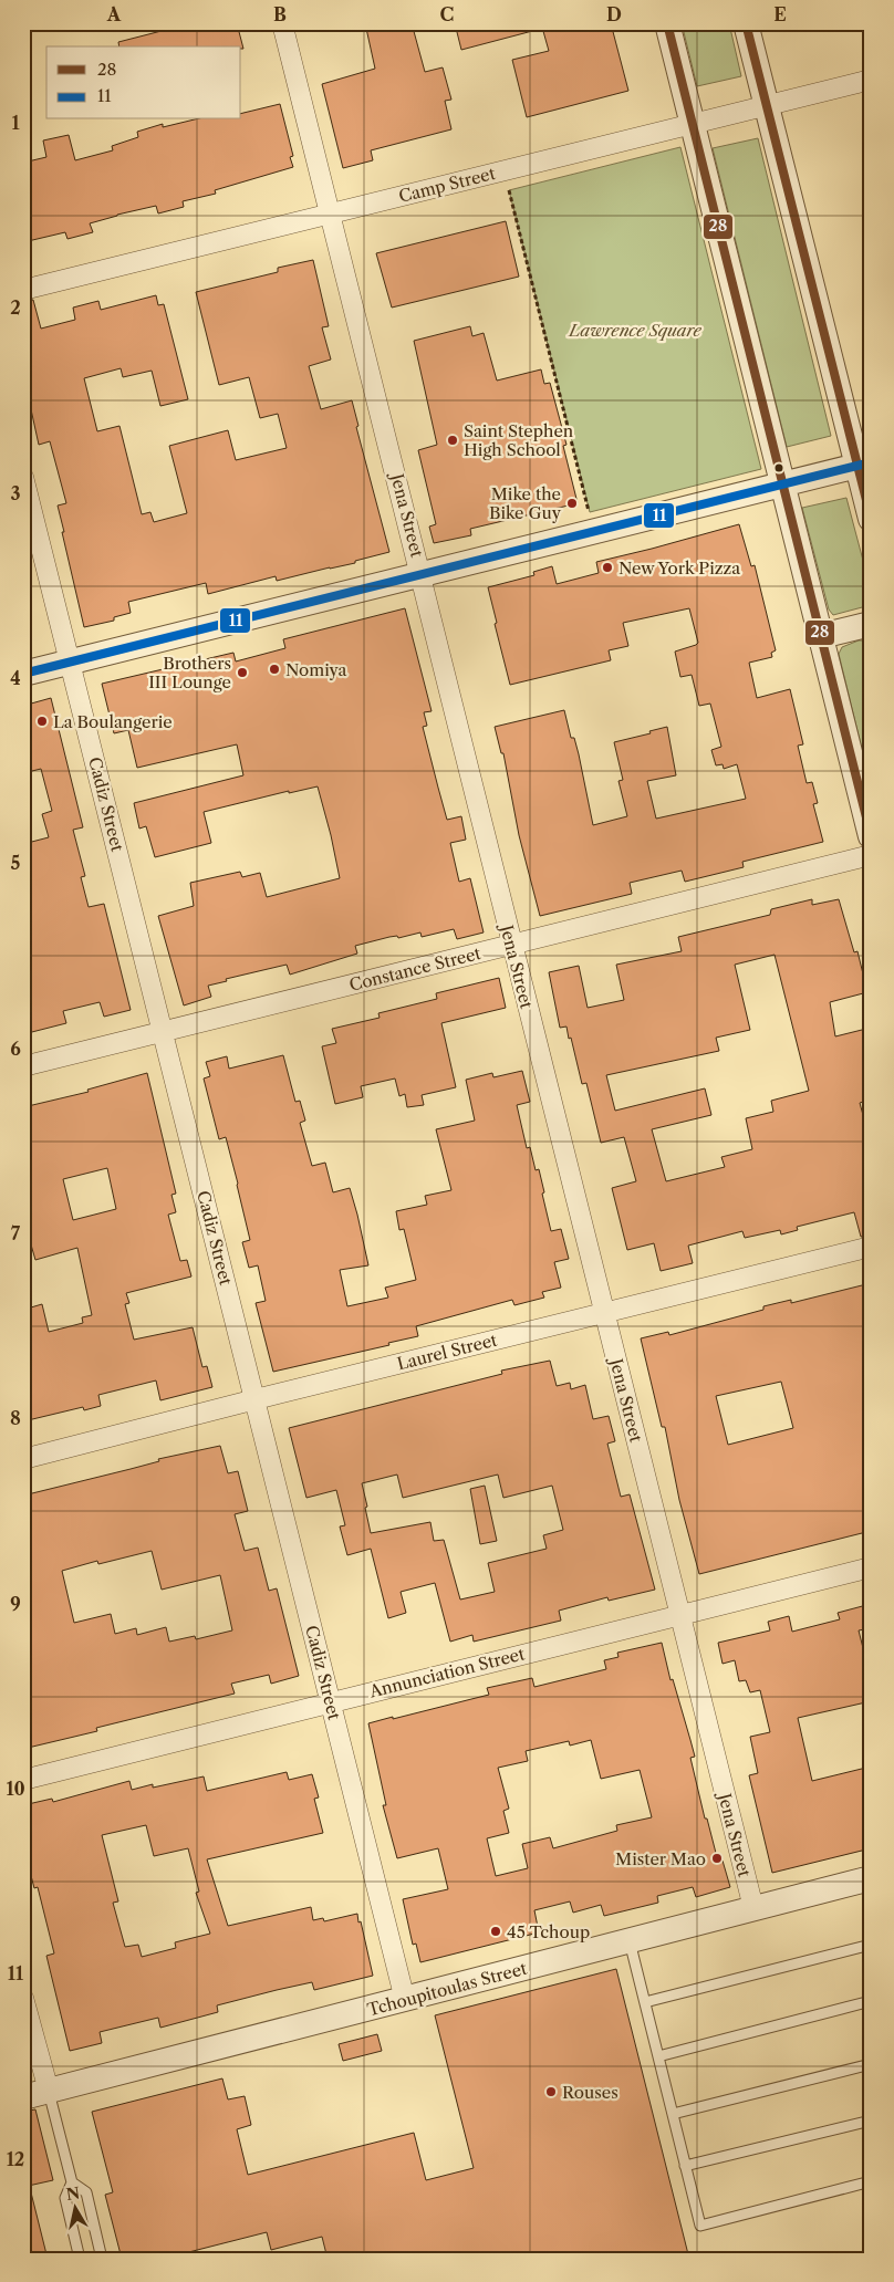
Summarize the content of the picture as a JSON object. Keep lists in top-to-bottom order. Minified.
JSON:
{"streets":{"street":["Camp Street","Jena Street","Cadiz Street","Constance Street","Laurel Street","Annunciation Street","Tchoupitoulas Street"]},"crossings":[["Camp Street","Jena Street"],["Jena Street","Constance Street"],["Jena Street","Laurel Street"],["Jena Street","Annunciation Street"],["Jena Street","Tchoupitoulas Street"],["Cadiz Street","Constance Street"],["Cadiz Street","Laurel Street"],["Cadiz Street","Annunciation Street"],["Cadiz Street","Tchoupitoulas Street"]],"parks":["Lawrence Square"],"places":["Saint Stephen High School","Mike the Bike Guy","New York Pizza","Nomiya","Brothers III Lounge","La Boulangerie","Mister Mao","45 Tchoup","Rouses"],"lines":["transit line 28","transit line 11"],"legend":["28","11"],"north":"top","grid":{"columns":["A","B","C","D","E"],"rows":["1","2","3","4","5","6","7","8","9","10","11","12"]}}
